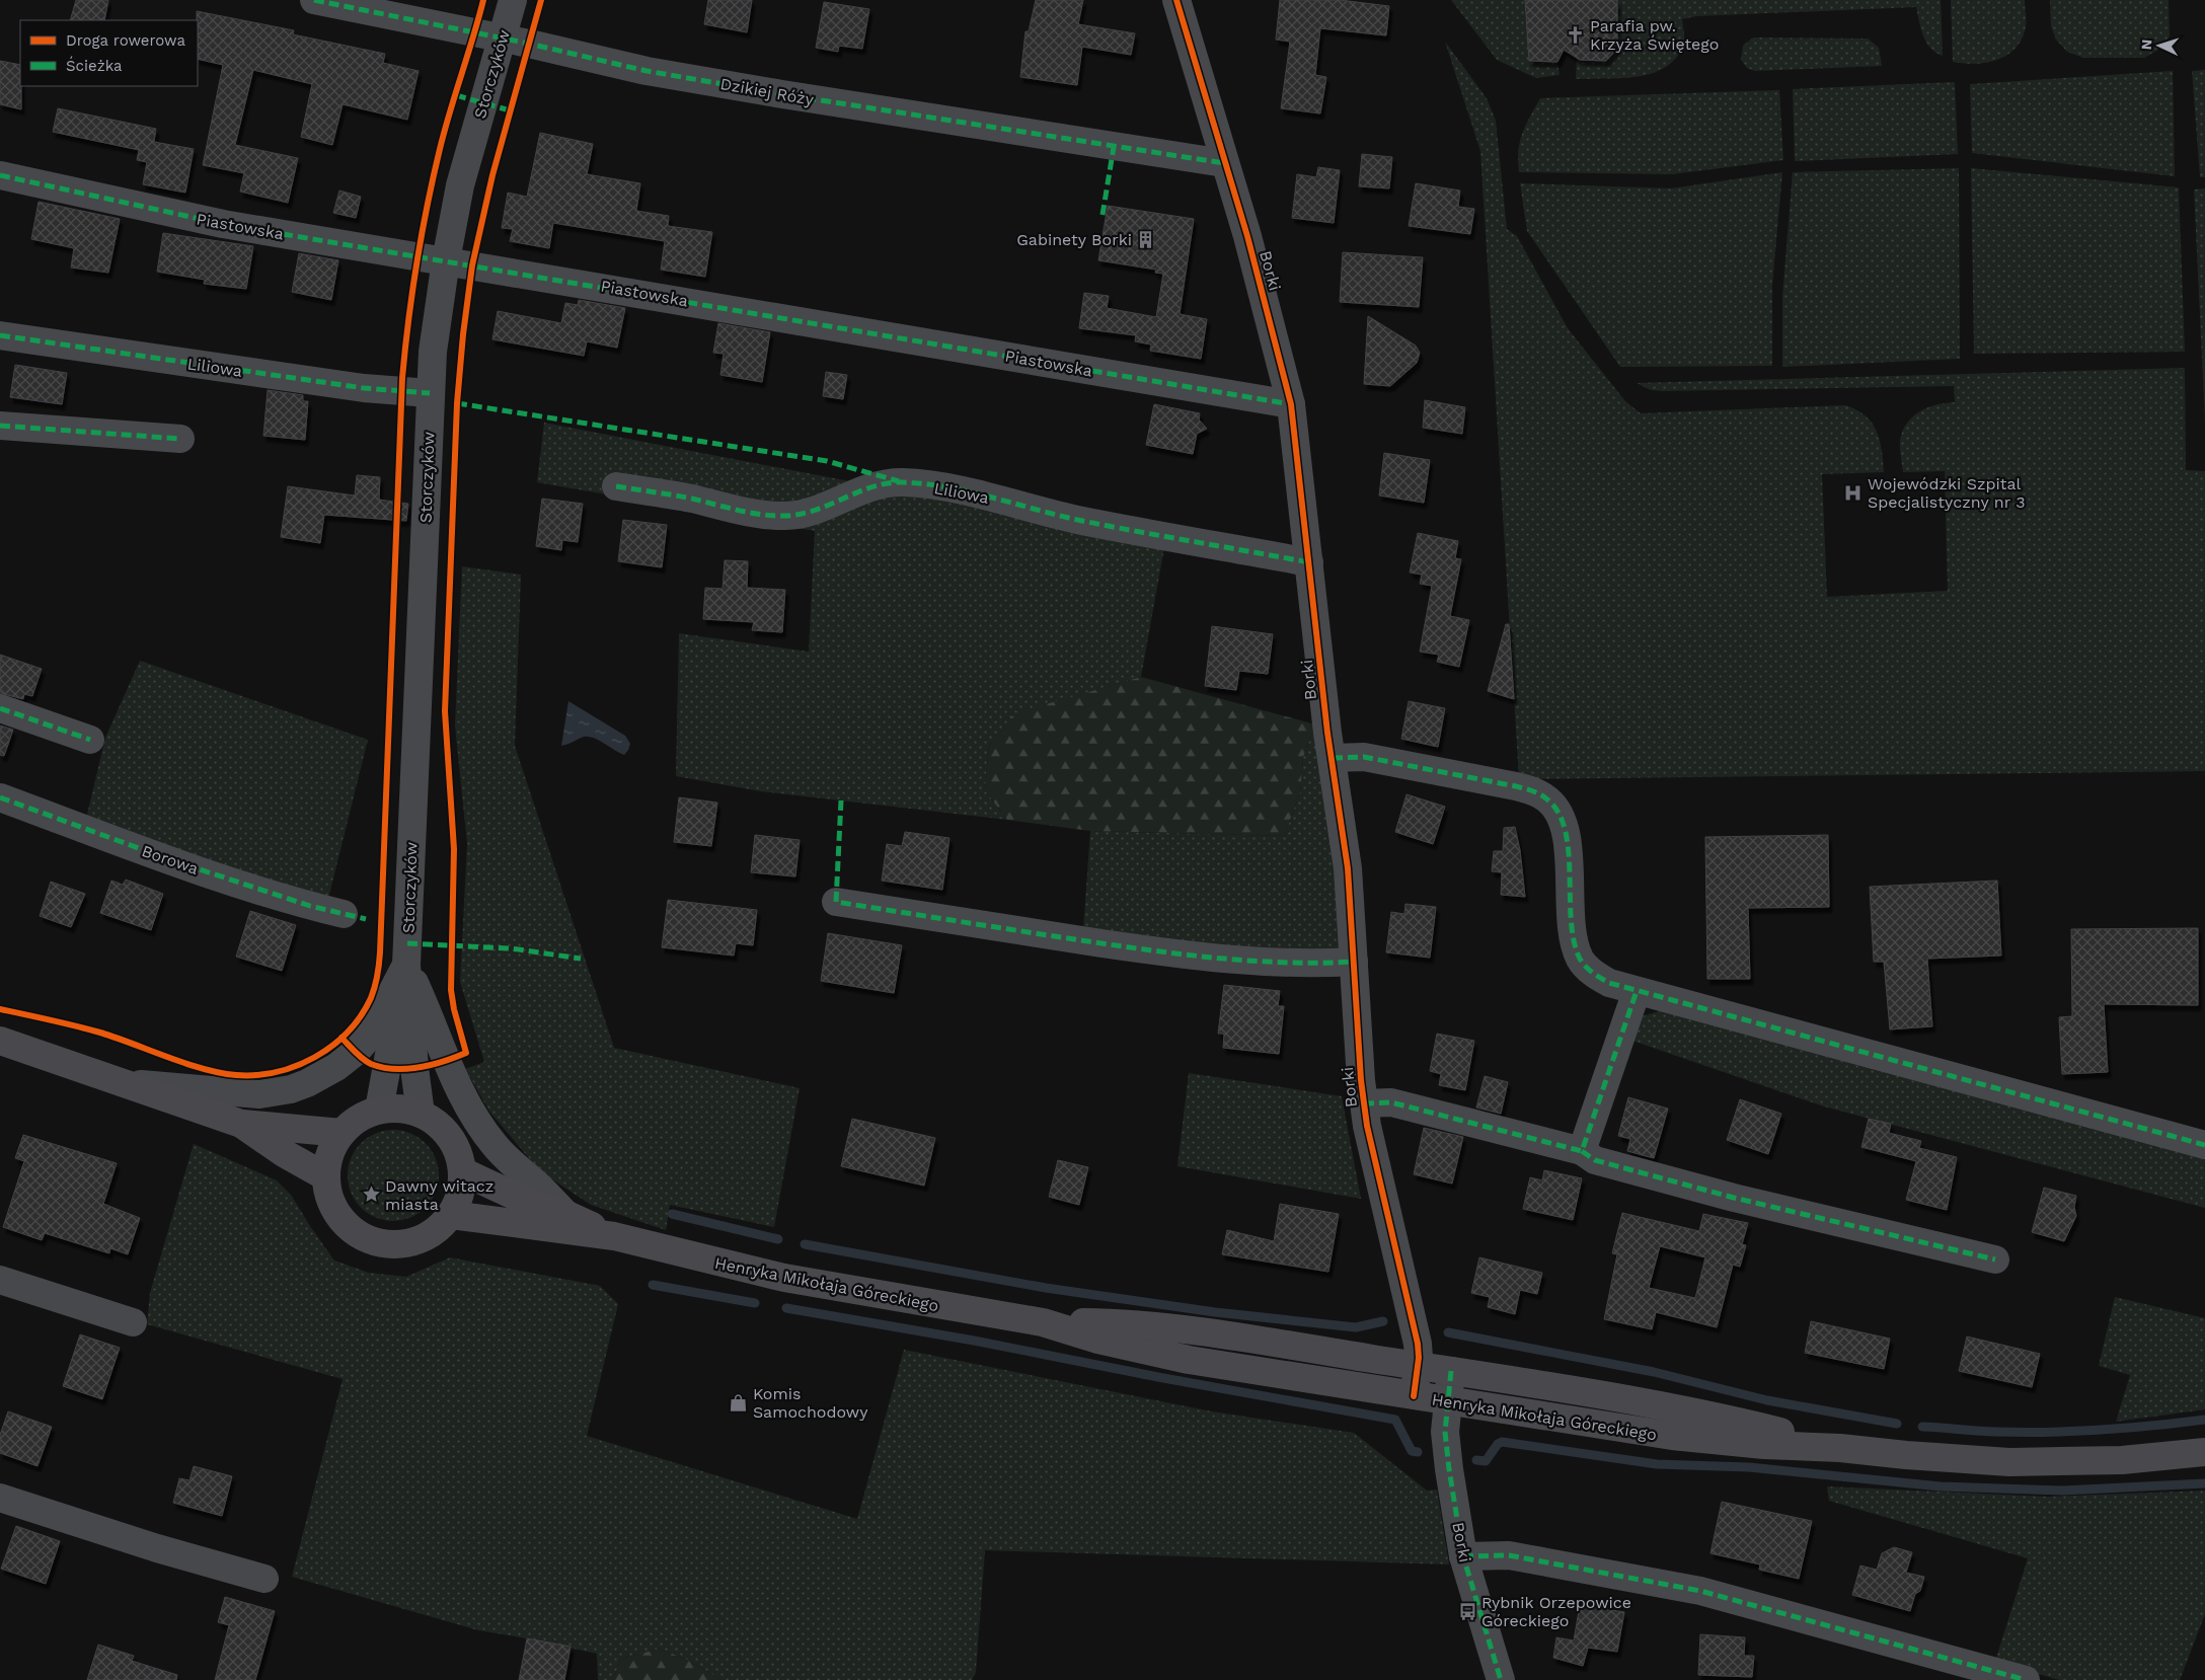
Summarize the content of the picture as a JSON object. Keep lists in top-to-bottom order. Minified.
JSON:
{"streets":{"main road":["Henryka Mikołaja Góreckiego"],"street":["Storczyków","Dzikiej Róży","Piastowska","Borki","Liliowa","Borowa"]},"crossings":[["Storczyków","Dzikiej Róży"],["Storczyków","Piastowska"],["Storczyków","Liliowa"],["Storczyków","Henryka Mikołaja Góreckiego"],["Dzikiej Róży","Borki"],["Piastowska","Borki"],["Borki","Liliowa"],["Borki","Henryka Mikołaja Góreckiego"]],"places":{"church":["Parafia pw. Krzyża Świętego"],"building":["Gabinety Borki"],"hospital":["Wojewódzki Szpital Specjalistyczny nr 3"],"place":["Dawny witacz miasta"],"shop":["Komis Samochodowy"],"bus stop":["Rybnik Orzepowice Góreckiego"]},"legend":["Droga rowerowa","Ścieżka"],"north":"left"}
